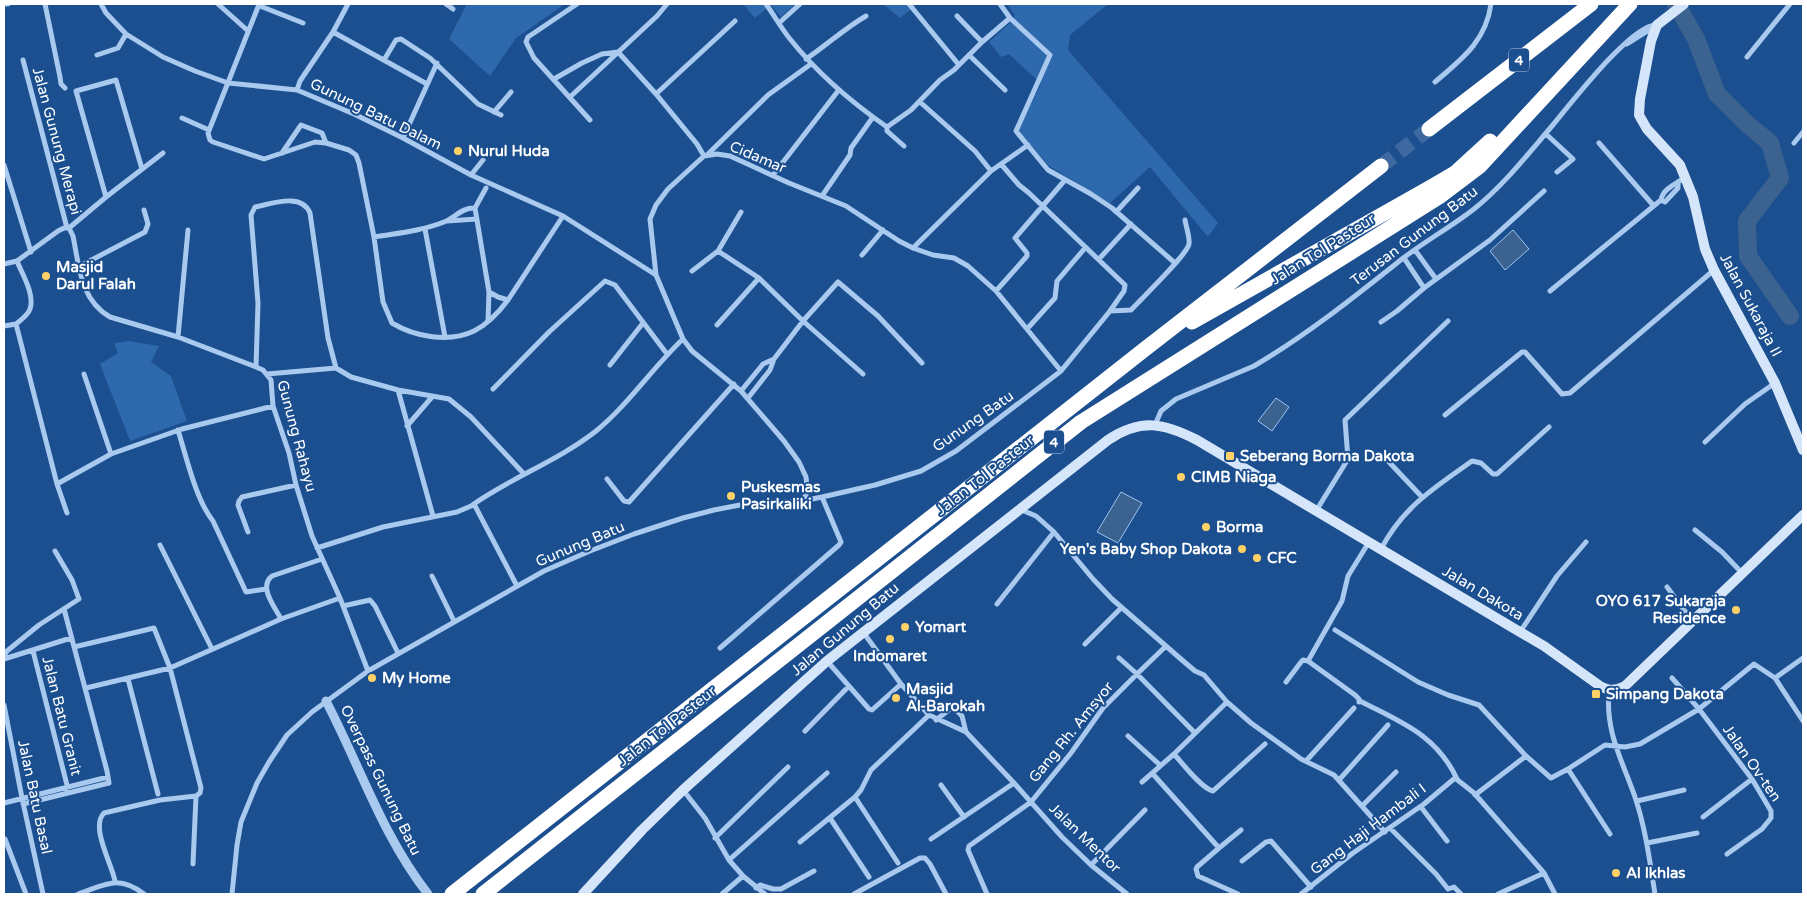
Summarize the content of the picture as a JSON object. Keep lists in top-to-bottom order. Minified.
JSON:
{"streets":{"highway":["4","Jalan Tol Pasteur"],"main road":["Jalan Sukaraja II","Jalan Dakota","Jalan Gunung Batu"],"street":["Gunung Batu Dalam","Jalan Gunung Merapi","Cidamar","Terusan Gunung Batu","Gunung Batu","Gunung Rahayu","Jalan Batu Granit","Gang Rh. Amsyor","Jalan Ov-ten","Overpass Gunung Batu","Jalan Batu Basal","Gang Haji Hambali I","Jalan Mentor"]},"crossings":[["Jalan Gunung Merapi","Gunung Rahayu"],["Cidamar","Gunung Batu"],["Terusan Gunung Batu","Jalan Sukaraja II"],["Terusan Gunung Batu","Jalan Dakota"],["Terusan Gunung Batu","Jalan Gunung Batu"],["Gunung Batu","Gunung Rahayu"],["Gunung Batu","Overpass Gunung Batu"],["Jalan Dakota","Jalan Gunung Batu"],["Jalan Gunung Batu","Jalan Mentor"],["Gang Rh. Amsyor","Jalan Mentor"]],"places":{"other":["Nurul Huda","Masjid Darul Falah","CIMB Niaga","Puskesmas Pasirkaliki","Borma","Yen's Baby Shop Dakota","CFC","OYO 617 Sukaraja Residence","Yomart","Indomaret","My Home","Masjid Al-Barokah","Al Ikhlas"],"transit":["Seberang Borma Dakota","Simpang Dakota"]}}
